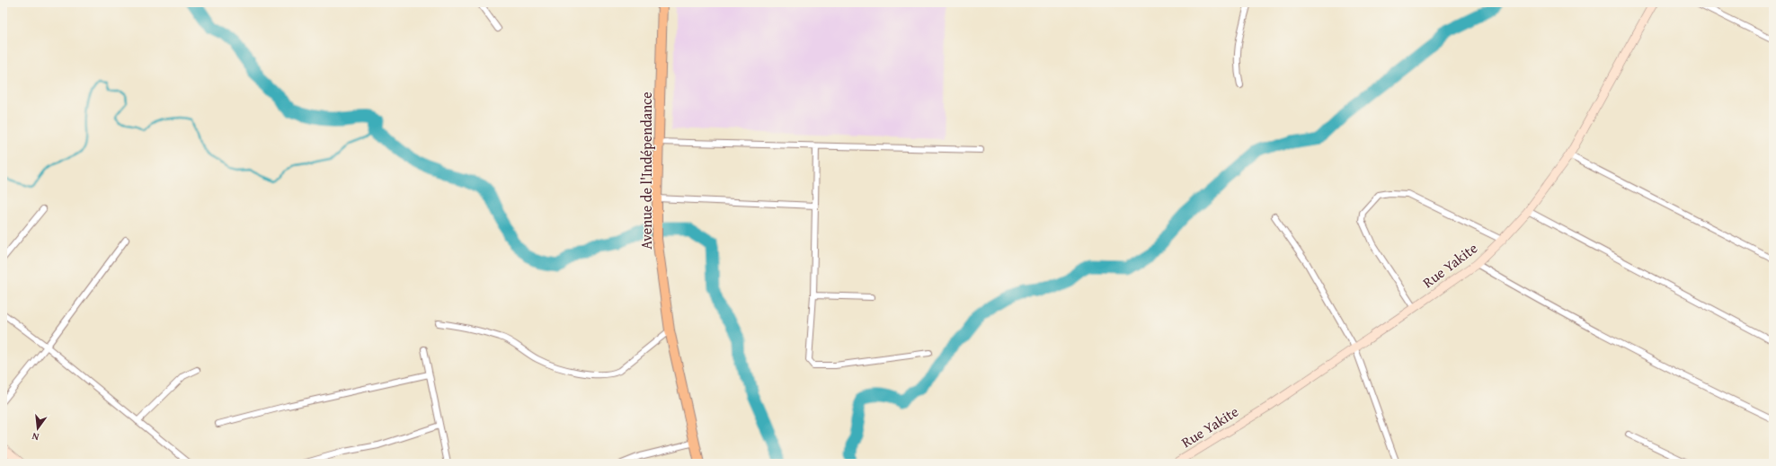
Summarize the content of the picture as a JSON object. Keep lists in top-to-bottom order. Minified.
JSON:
{"streets":{"main road":["Avenue de l'Indépendance","Rue Yakite"]},"north":"bottom"}
